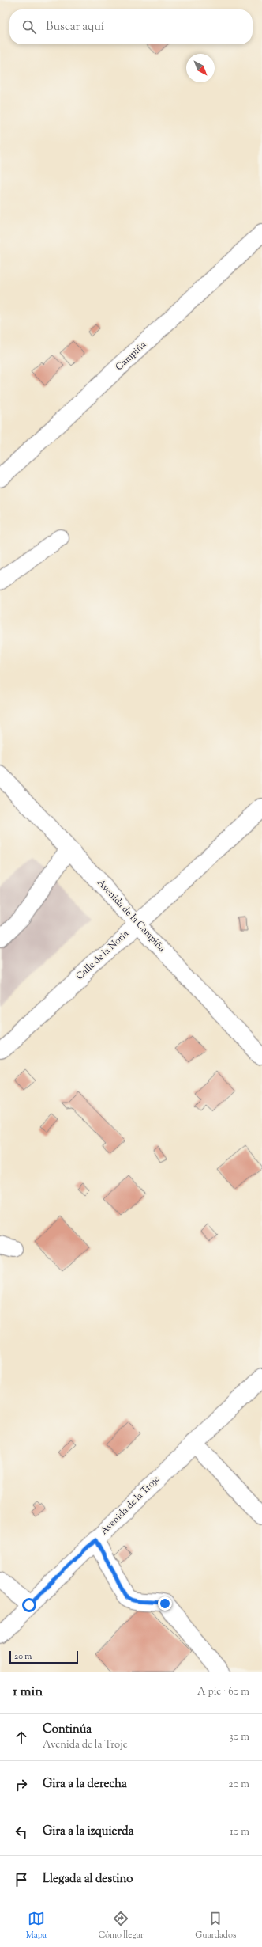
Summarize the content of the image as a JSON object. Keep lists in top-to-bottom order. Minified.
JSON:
{"streets":{"street":["Campiña","Avenida de la Campiña","Calle de la Noria","Avenida de la Troje"]},"crossings":[["Avenida de la Campiña","Calle de la Noria"]],"scale_bar":"20 m","north":"bottom right","page":{"search":"Buscar aquí","scale":"20 m","heading":["1 min","A pie · 60 m"],"list":[["Continúa","Avenida de la Troje","30 m"],["Gira a la derecha","20 m"],["Gira a la izquierda","10 m"],"Llegada al destino"],"nav":["Mapa","Cómo llegar","Guardados"]}}
